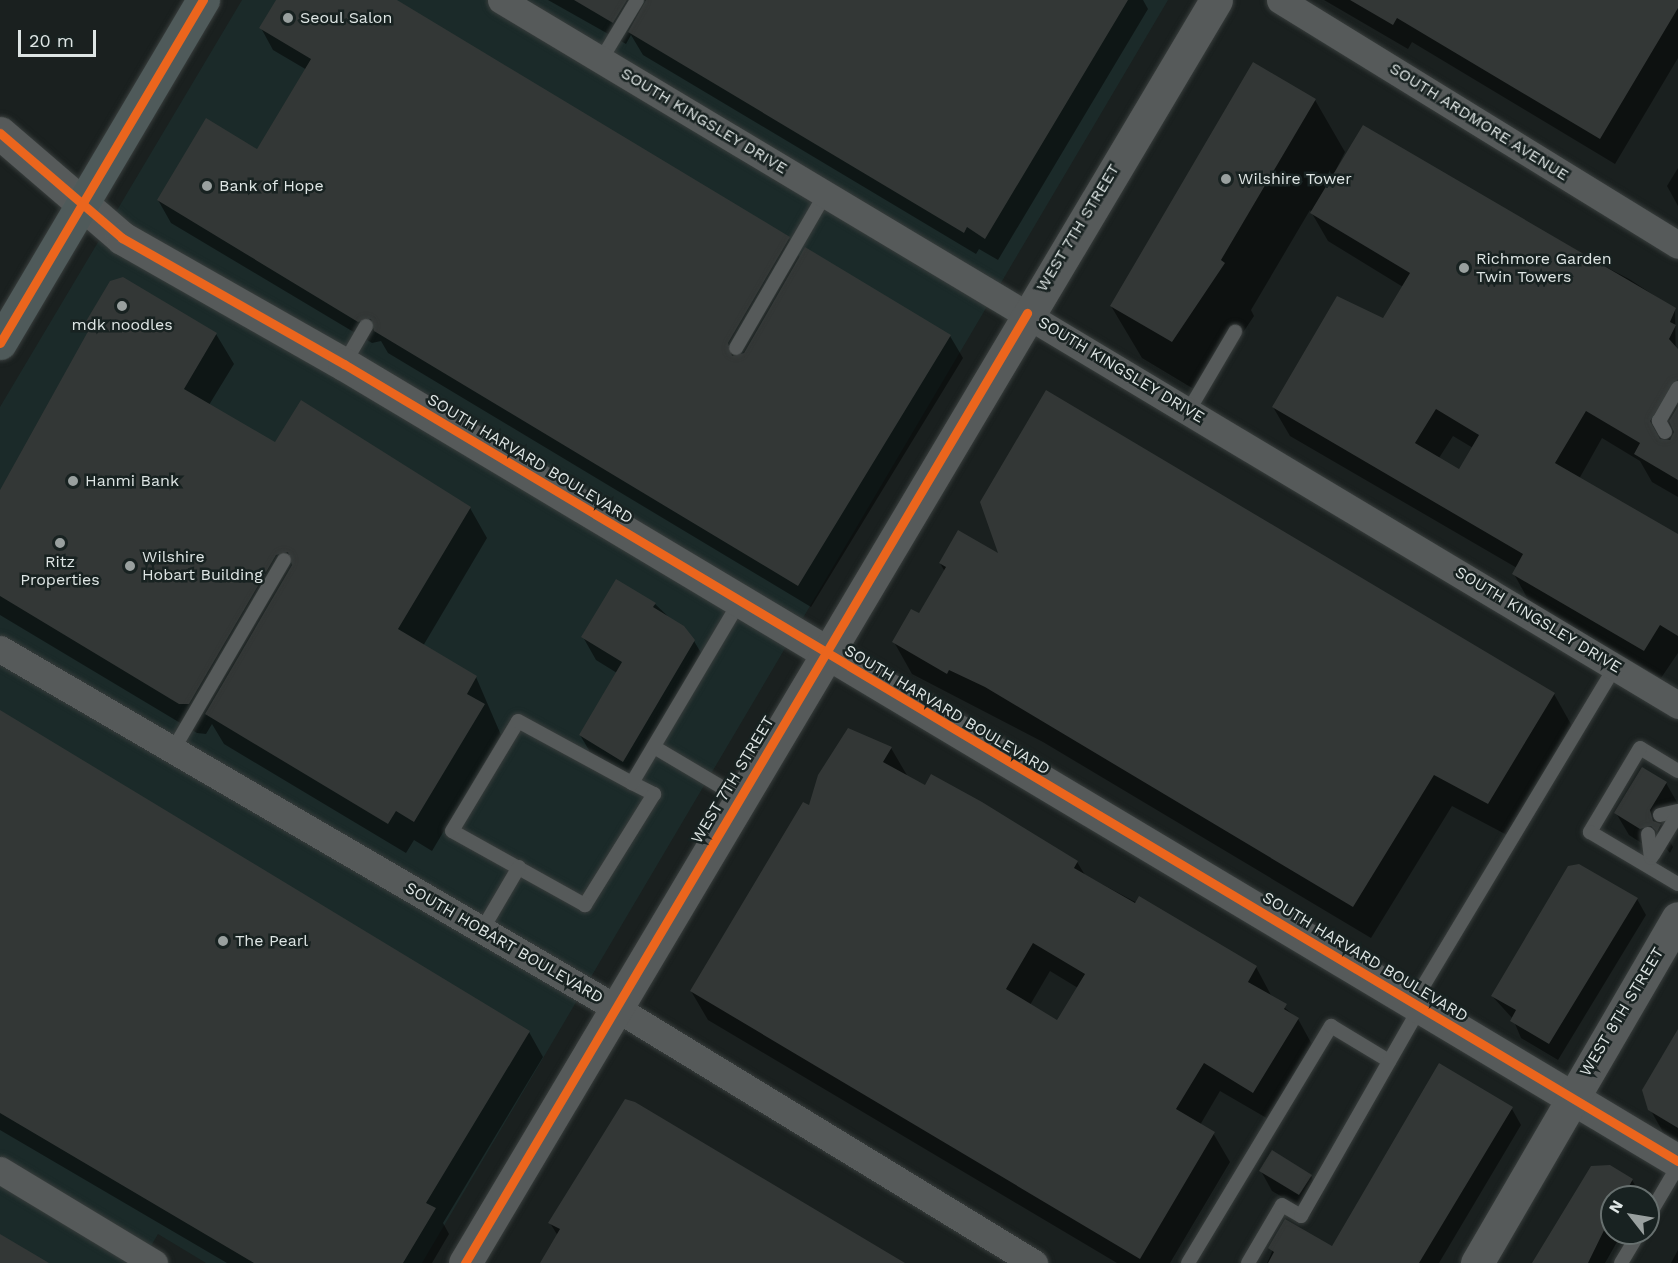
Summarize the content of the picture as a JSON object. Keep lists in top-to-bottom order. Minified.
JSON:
{"streets":{"street":["SOUTH KINGSLEY DRIVE","SOUTH ARDMORE AVENUE","WEST 7TH STREET","SOUTH HARVARD BOULEVARD","SOUTH HOBART BOULEVARD","WEST 8TH STREET"]},"crossings":[["SOUTH KINGSLEY DRIVE","WEST 7TH STREET"],["WEST 7TH STREET","SOUTH HARVARD BOULEVARD"],["WEST 7TH STREET","SOUTH HOBART BOULEVARD"],["SOUTH HARVARD BOULEVARD","WEST 8TH STREET"]],"places":["Seoul Salon","Wilshire Tower","Bank of Hope","Richmore Garden Twin Towers","mdk noodles","Hanmi Bank","Ritz Properties","Wilshire Hobart Building","The Pearl"],"scale_bar":"20 m","north":"top left"}
